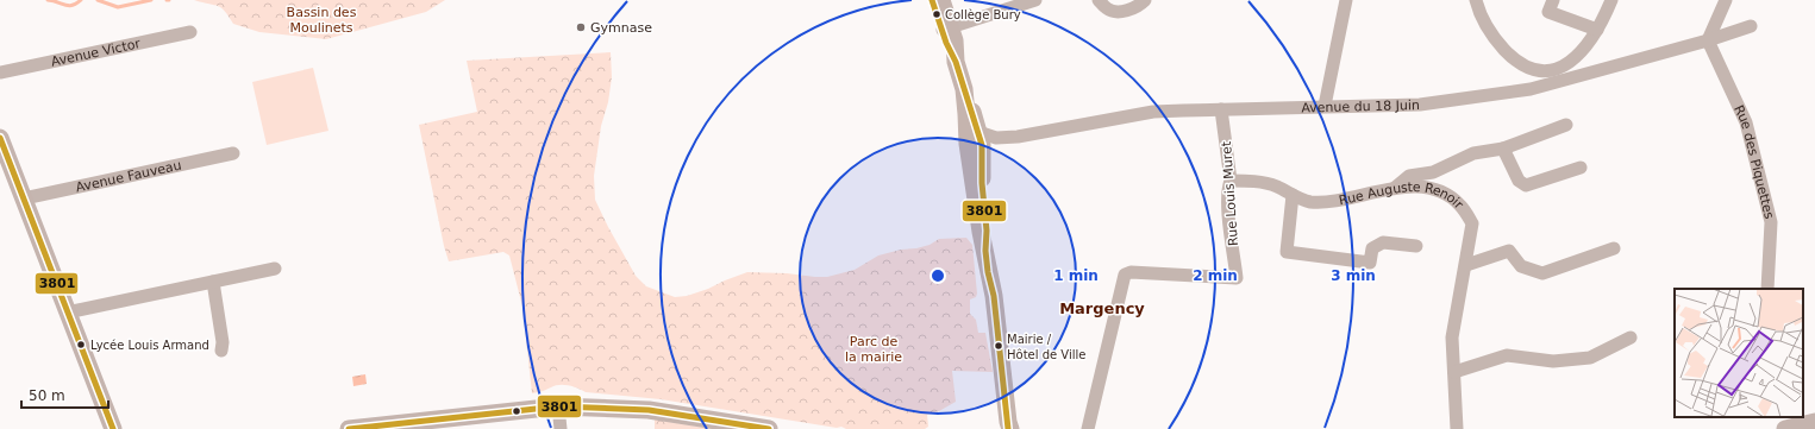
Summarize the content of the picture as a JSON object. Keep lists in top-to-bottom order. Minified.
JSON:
{"streets":{"street":["Avenue Victor","Avenue du 18 Juin","Rue des Piquettes","Avenue Fauveau","Rue Louis Muret","Rue Auguste Renoir"]},"crossings":[["Avenue du 18 Juin","Rue des Piquettes"],["Avenue du 18 Juin","Rue Louis Muret"],["Rue Louis Muret","Rue Auguste Renoir"]],"districts":["Margency"],"parks":["Bassin des Moulinets","Parc de la mairie"],"places":["Collège Bury","Gymnase","Lycée Louis Armand","Mairie / Hôtel de Ville"],"lines":["transit line 3801"],"scale_bar":"50 m","rings":["1 min","2 min","3 min"]}
